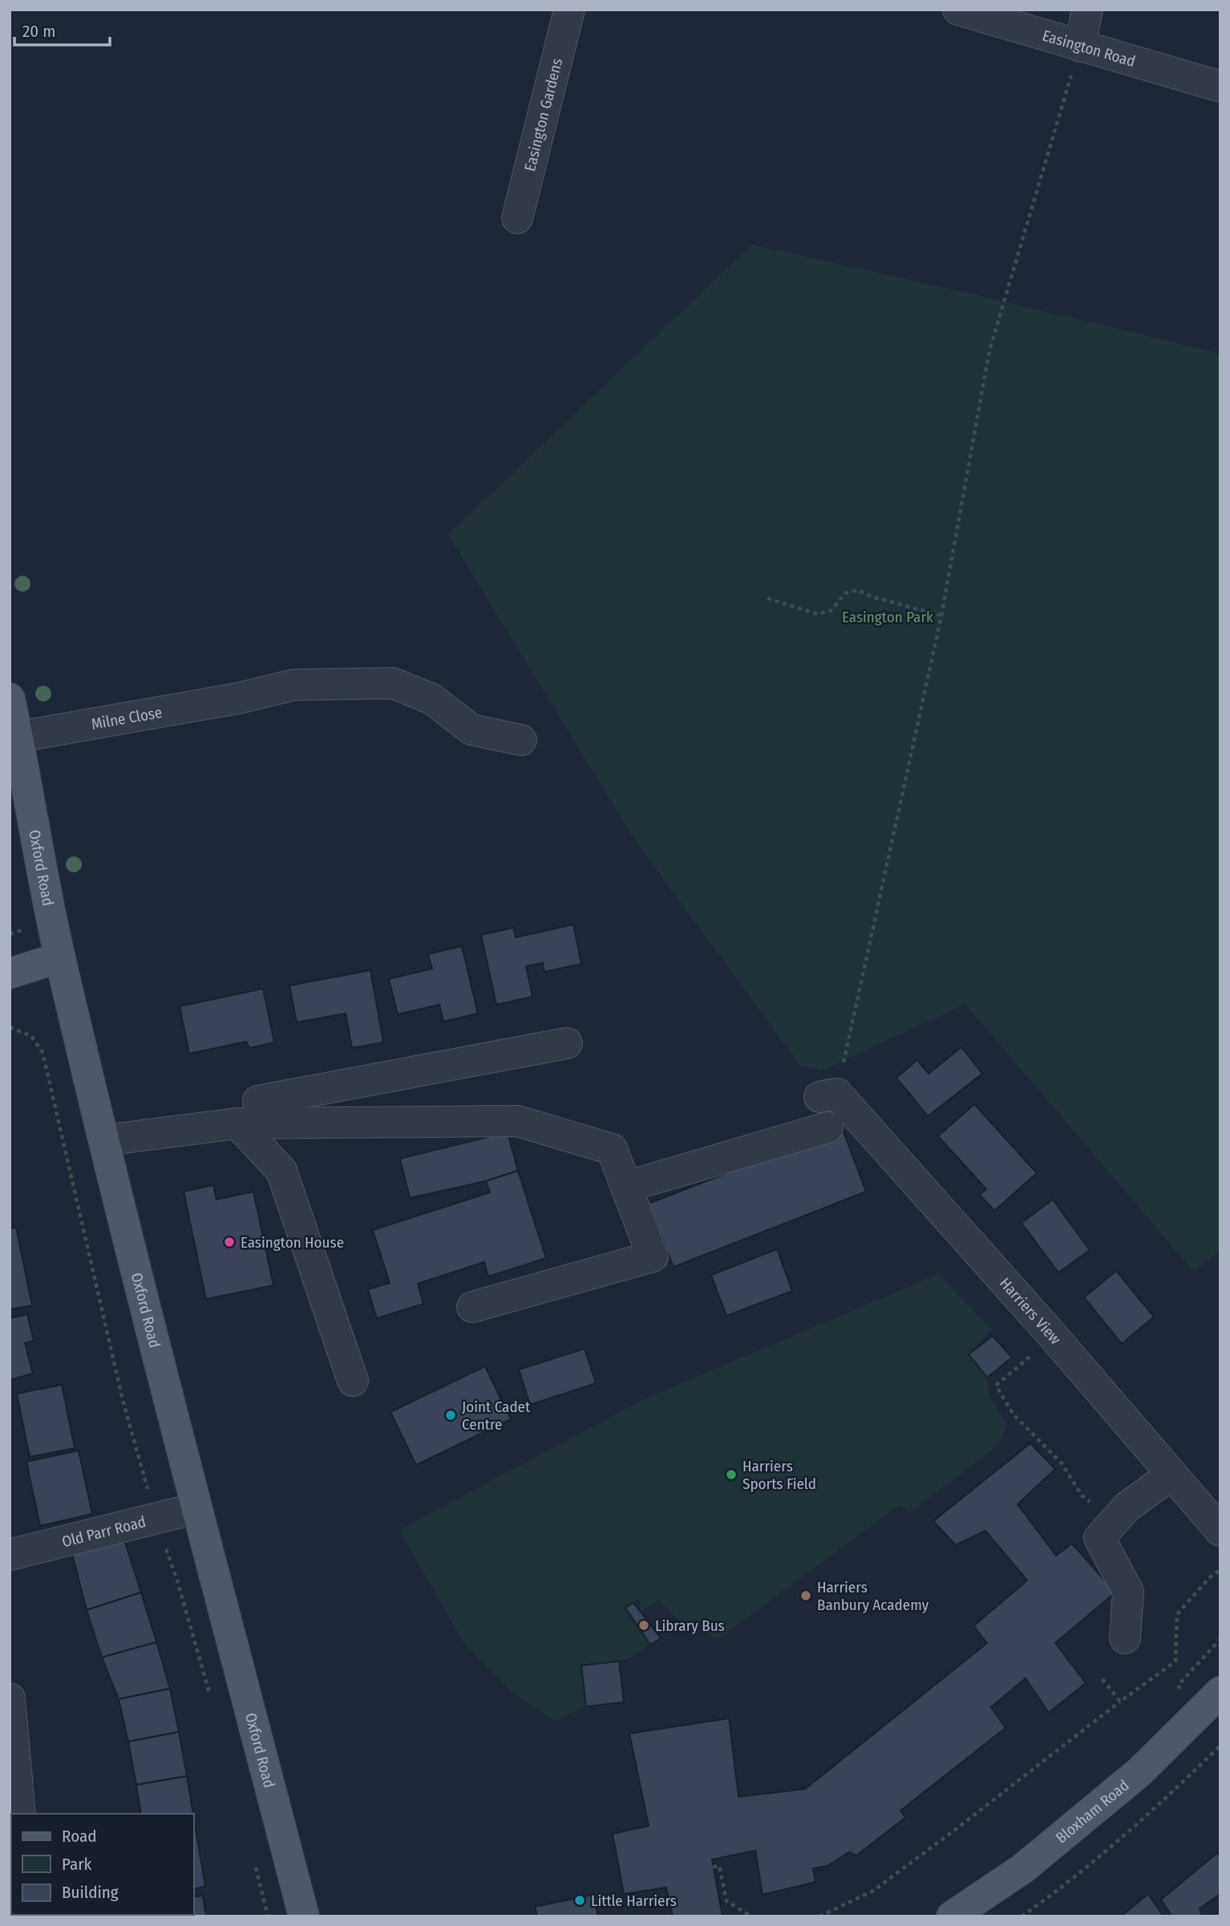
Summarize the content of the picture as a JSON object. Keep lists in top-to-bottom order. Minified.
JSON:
{"streets":{"main road":["Oxford Road","Bloxham Road"],"street":["Easington Road","Easington Gardens","Milne Close","Harriers View","Old Parr Road"]},"crossings":[["Milne Close","Oxford Road"],["Oxford Road","Old Parr Road"]],"parks":["Easington Park"],"places":["Easington House","Joint Cadet Centre","Harriers Sports Field","Harriers Banbury Academy","Library Bus","Little Harriers"],"legend":["Road","Park","Building"],"scale_bar":"20 m"}
